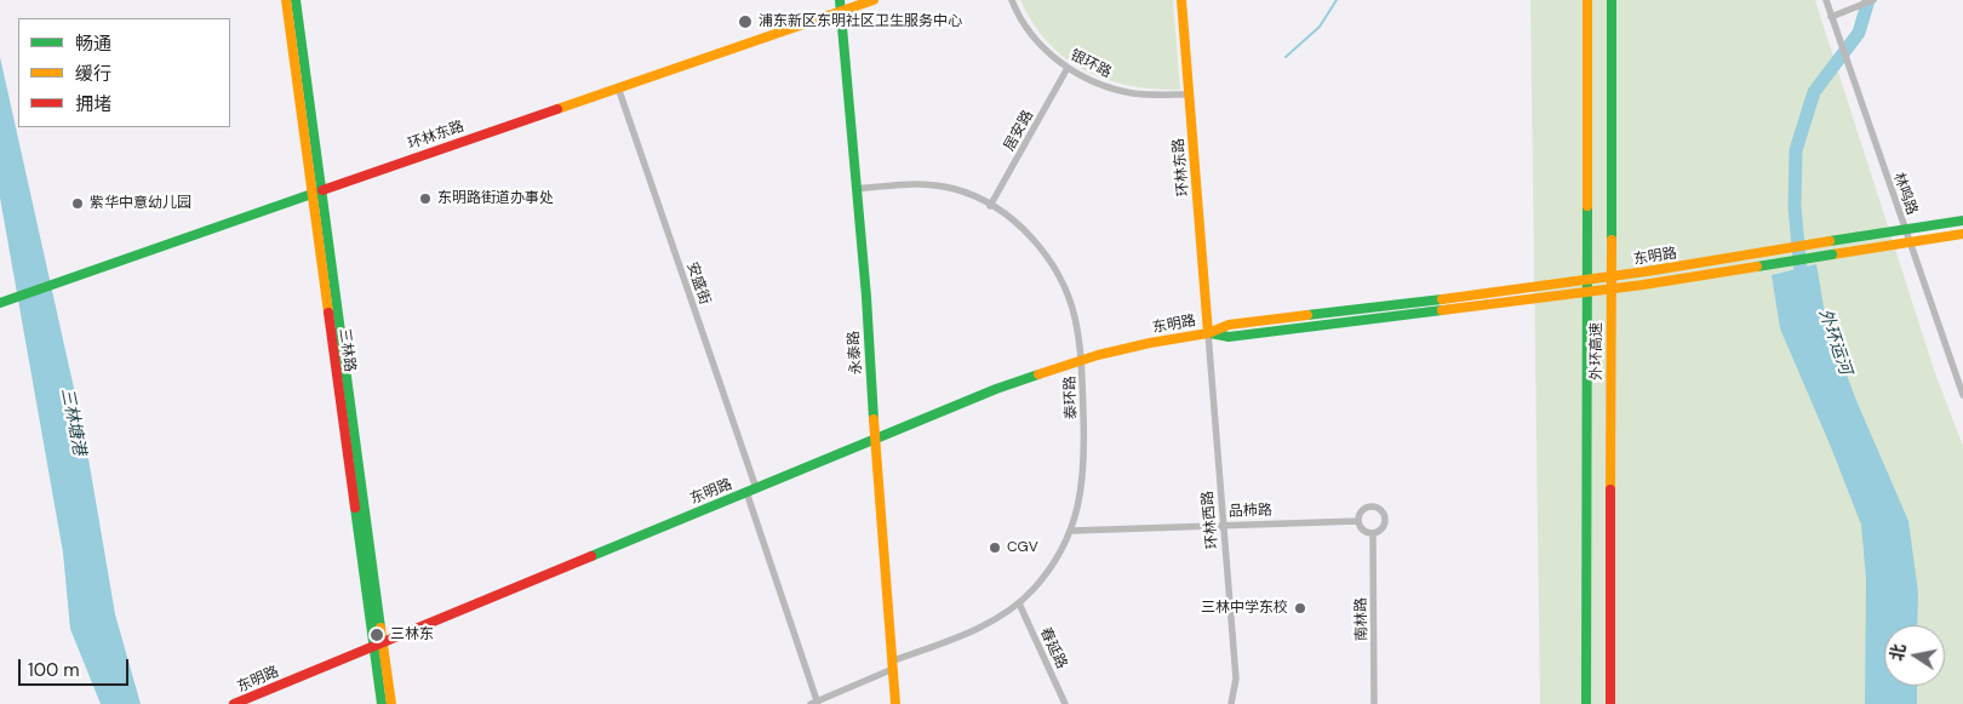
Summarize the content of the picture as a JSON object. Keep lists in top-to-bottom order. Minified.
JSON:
{"streets":{"main road":["环林东路","东明路","三林路","外环高速","永泰路"],"street":["银环路","居安路","林鸣路","安盛街","泰环路","品柿路","环林西路","南林路","春延路"]},"crossings":[["银环路","居安路"],["银环路","环林东路"],["居安路","泰环路"],["环林东路","东明路"],["环林东路","安盛街"],["环林东路","三林路"],["环林东路","永泰路"],["环林东路","环林西路"],["林鸣路","东明路"],["东明路","安盛街"],["东明路","三林路"],["东明路","永泰路"],["东明路","泰环路"],["东明路","环林西路"],["安盛街","泰环路"],["永泰路","泰环路"],["泰环路","品柿路"],["泰环路","春延路"],["品柿路","环林西路"],["品柿路","南林路"]],"water":["外环运河","三林塘港"],"places":["浦东新区东明社区卫生服务中心","东明路街道办事处","紫华中意幼儿园","CGV","三林中学东校","三林东"],"legend":["畅通","缓行","拥堵"],"scale_bar":"100 m","north":"left"}
